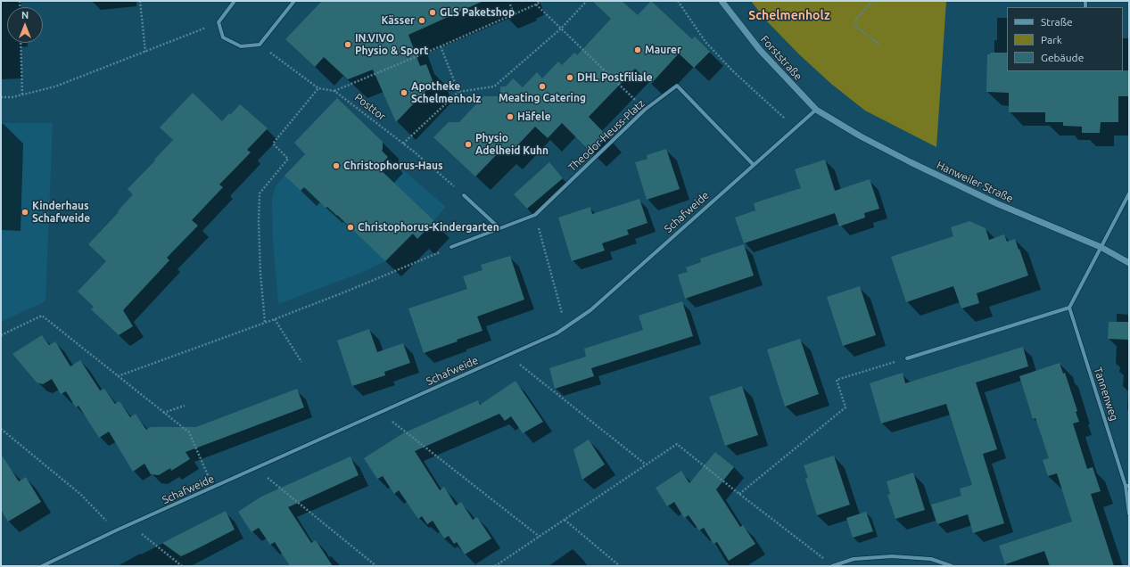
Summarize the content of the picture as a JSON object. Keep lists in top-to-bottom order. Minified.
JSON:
{"streets":{"street":["Forststraße","Theodor-Heuss-Platz","Hanweiler Straße","Schafweide","Tannenweg"],"path":["Posttor"]},"crossings":[["Forststraße","Hanweiler Straße"],["Forststraße","Schafweide"],["Theodor-Heuss-Platz","Schafweide"],["Hanweiler Straße","Schafweide"]],"districts":["Schelmenholz"],"places":["GLS Paketshop","Kässer","IN.VIVO Physio & Sport","Maurer","DHL Postfiliale","Meating Catering","Apotheke Schelmenholz","Häfele","Physio Adelheid Kuhn","Christophorus-Haus","Kinderhaus Schafweide","Christophorus-Kindergarten"],"legend":["Straße","Park","Gebäude"],"north":"top"}
